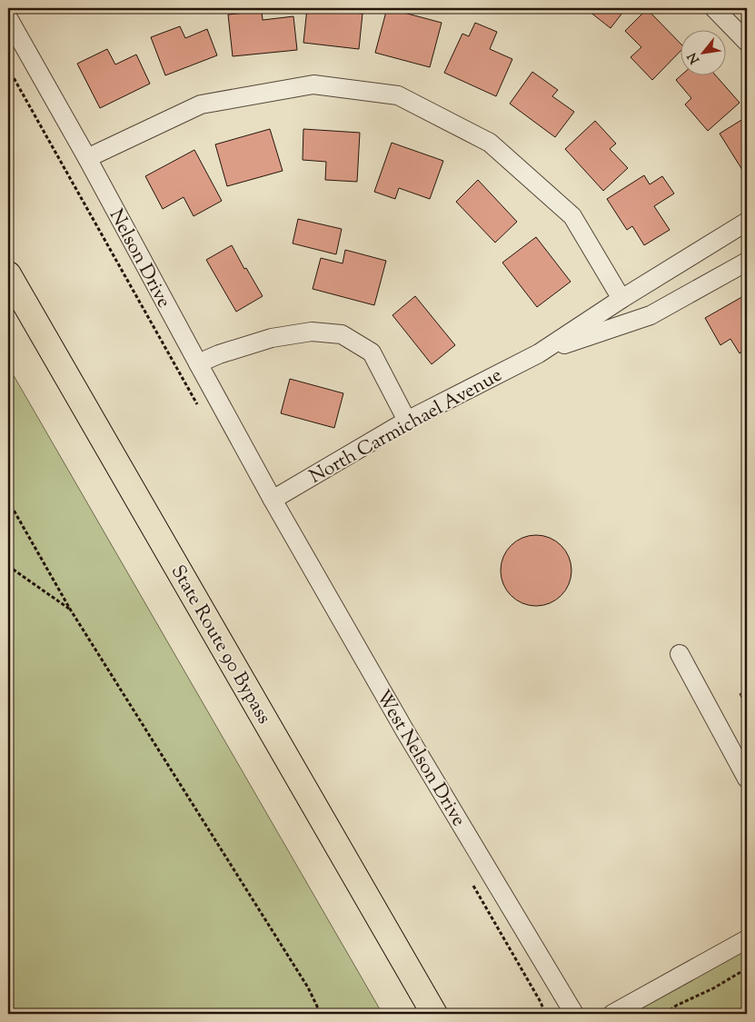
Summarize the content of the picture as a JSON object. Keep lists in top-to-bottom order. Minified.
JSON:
{"streets":{"highway":["State Route 90 Bypass"],"street":["Nelson Drive","North Carmichael Avenue","West Nelson Drive"]},"crossings":[["Nelson Drive","North Carmichael Avenue"],["Nelson Drive","West Nelson Drive"],["North Carmichael Avenue","West Nelson Drive"]],"north":"bottom left"}
